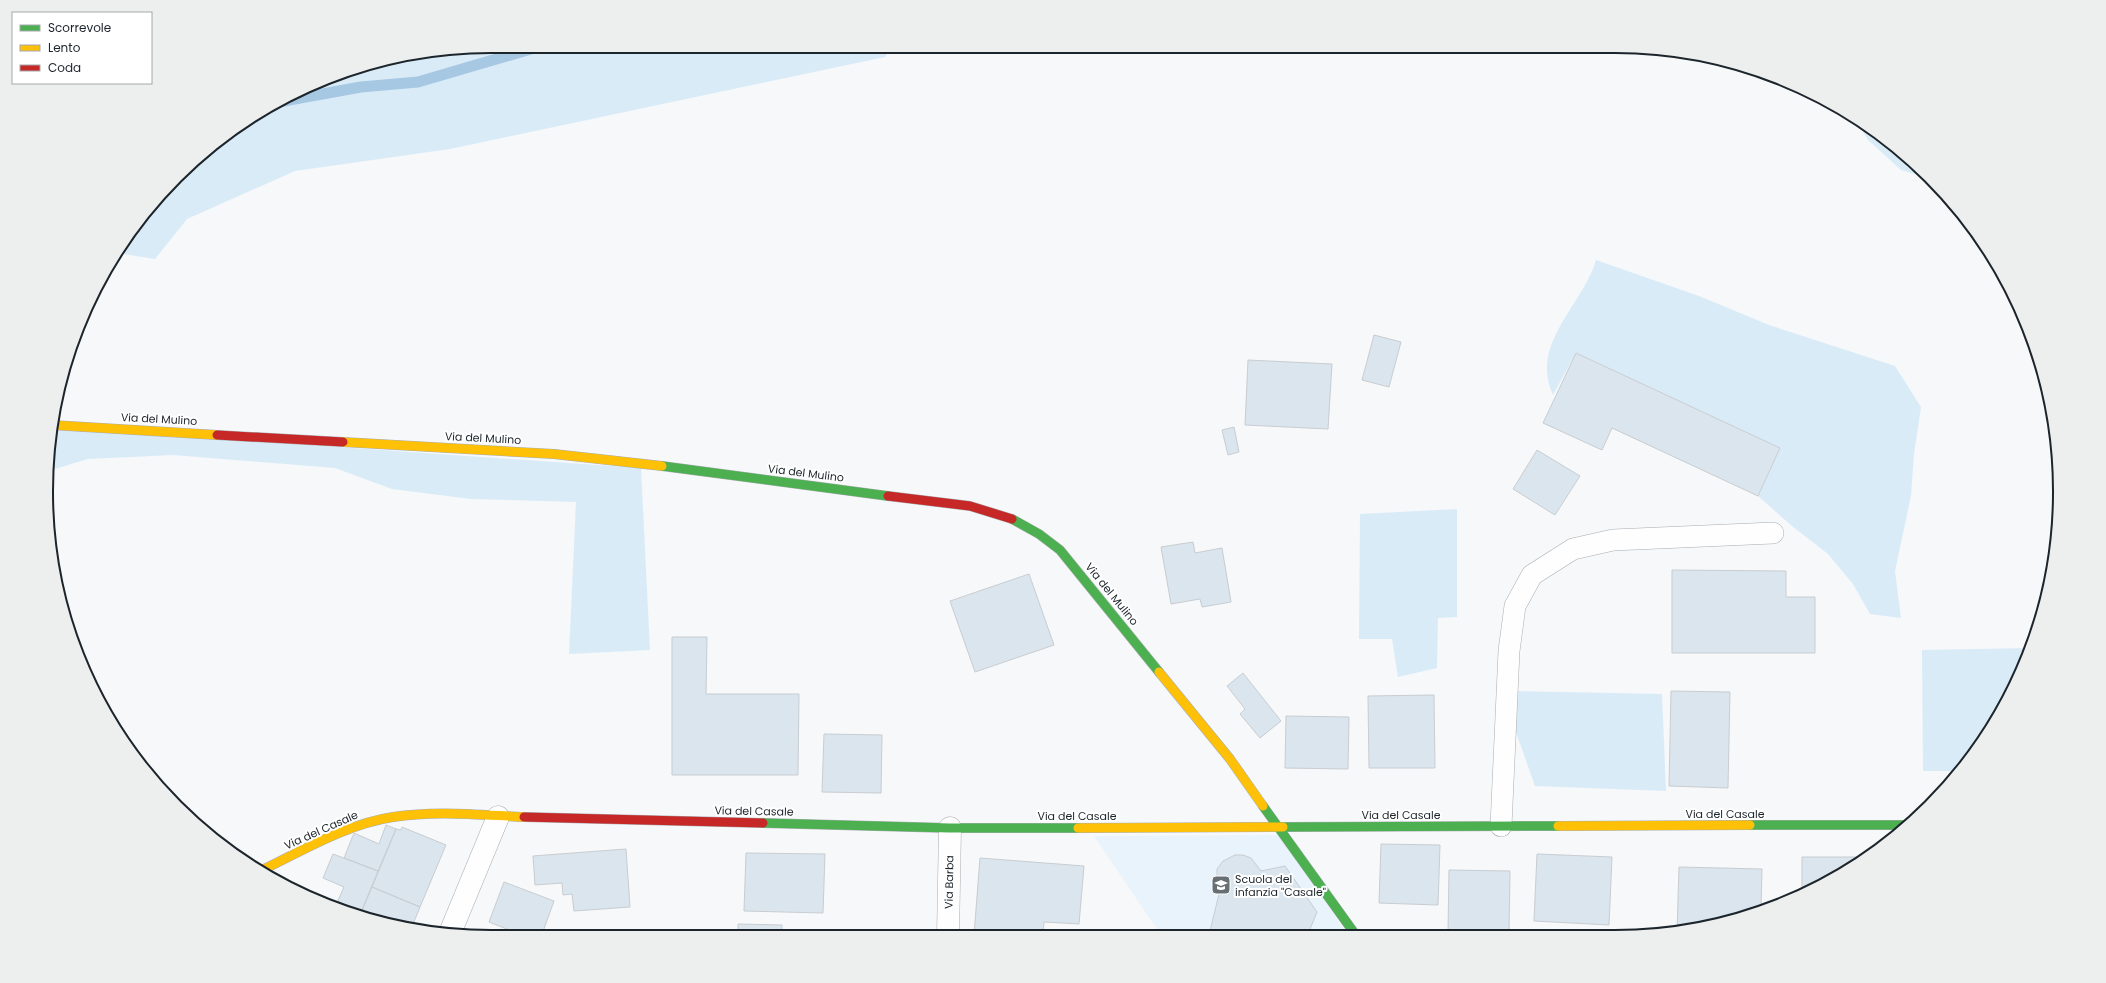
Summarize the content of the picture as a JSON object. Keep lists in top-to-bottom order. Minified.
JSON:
{"streets":{"street":["Via del Mulino","Via del Casale","Via Barba"]},"crossings":[["Via del Mulino","Via del Casale"],["Via del Casale","Via Barba"]],"places":{"school or university":["Scuola del infanzia \"Casale\""]},"legend":["Scorrevole","Lento","Coda"]}
